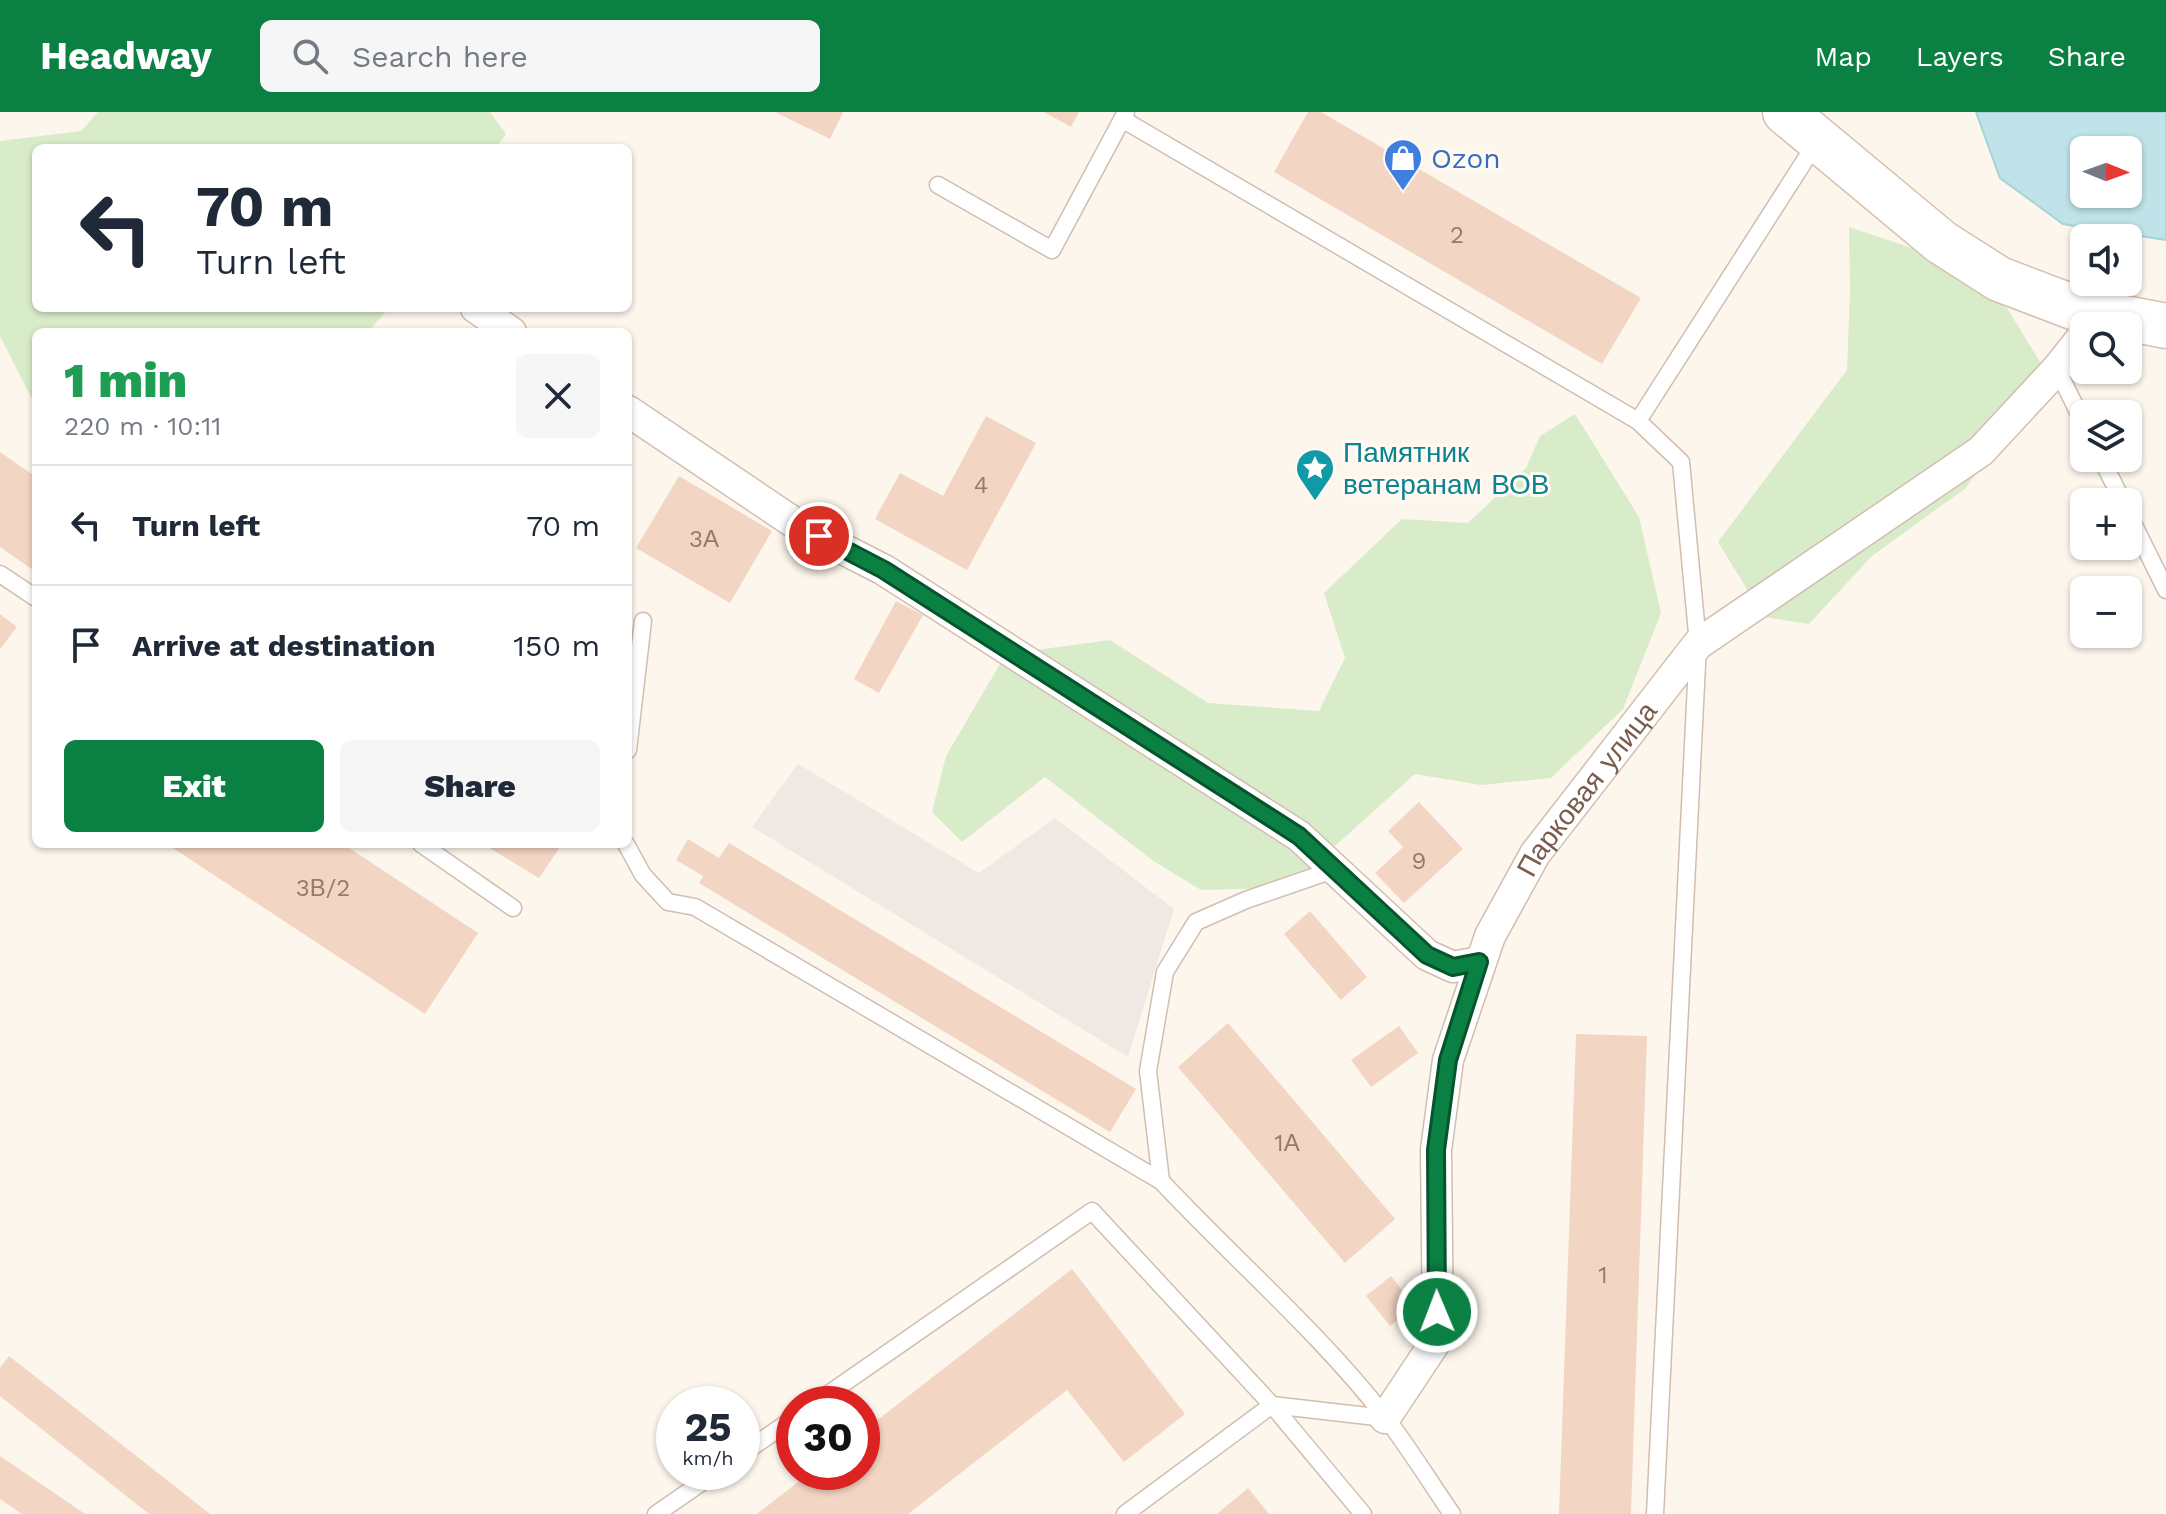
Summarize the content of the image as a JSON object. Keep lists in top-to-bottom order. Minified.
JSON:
{"streets":{"street":["Парковая улица"]},"places":{"shop":["Ozon"],"place":["Памятник ветеранам ВОВ"]},"house_numbers":["2","4","3А","9","3В/2","1А","1"],"north":"right","page":{"header":"Headway","search":"Search here","nav":["Map","Layers","Share"],"map_buttons":["+","−"],"turn":["70 m","Turn left"],"heading":["1 min","220 m · 10:11"],"list":[{"name":"Turn left","value":"70 m"},{"name":"Arrive at destination","value":"150 m"}],"buttons":["Exit","Share"],"speed":"25 km/h","limit":"30"}}
